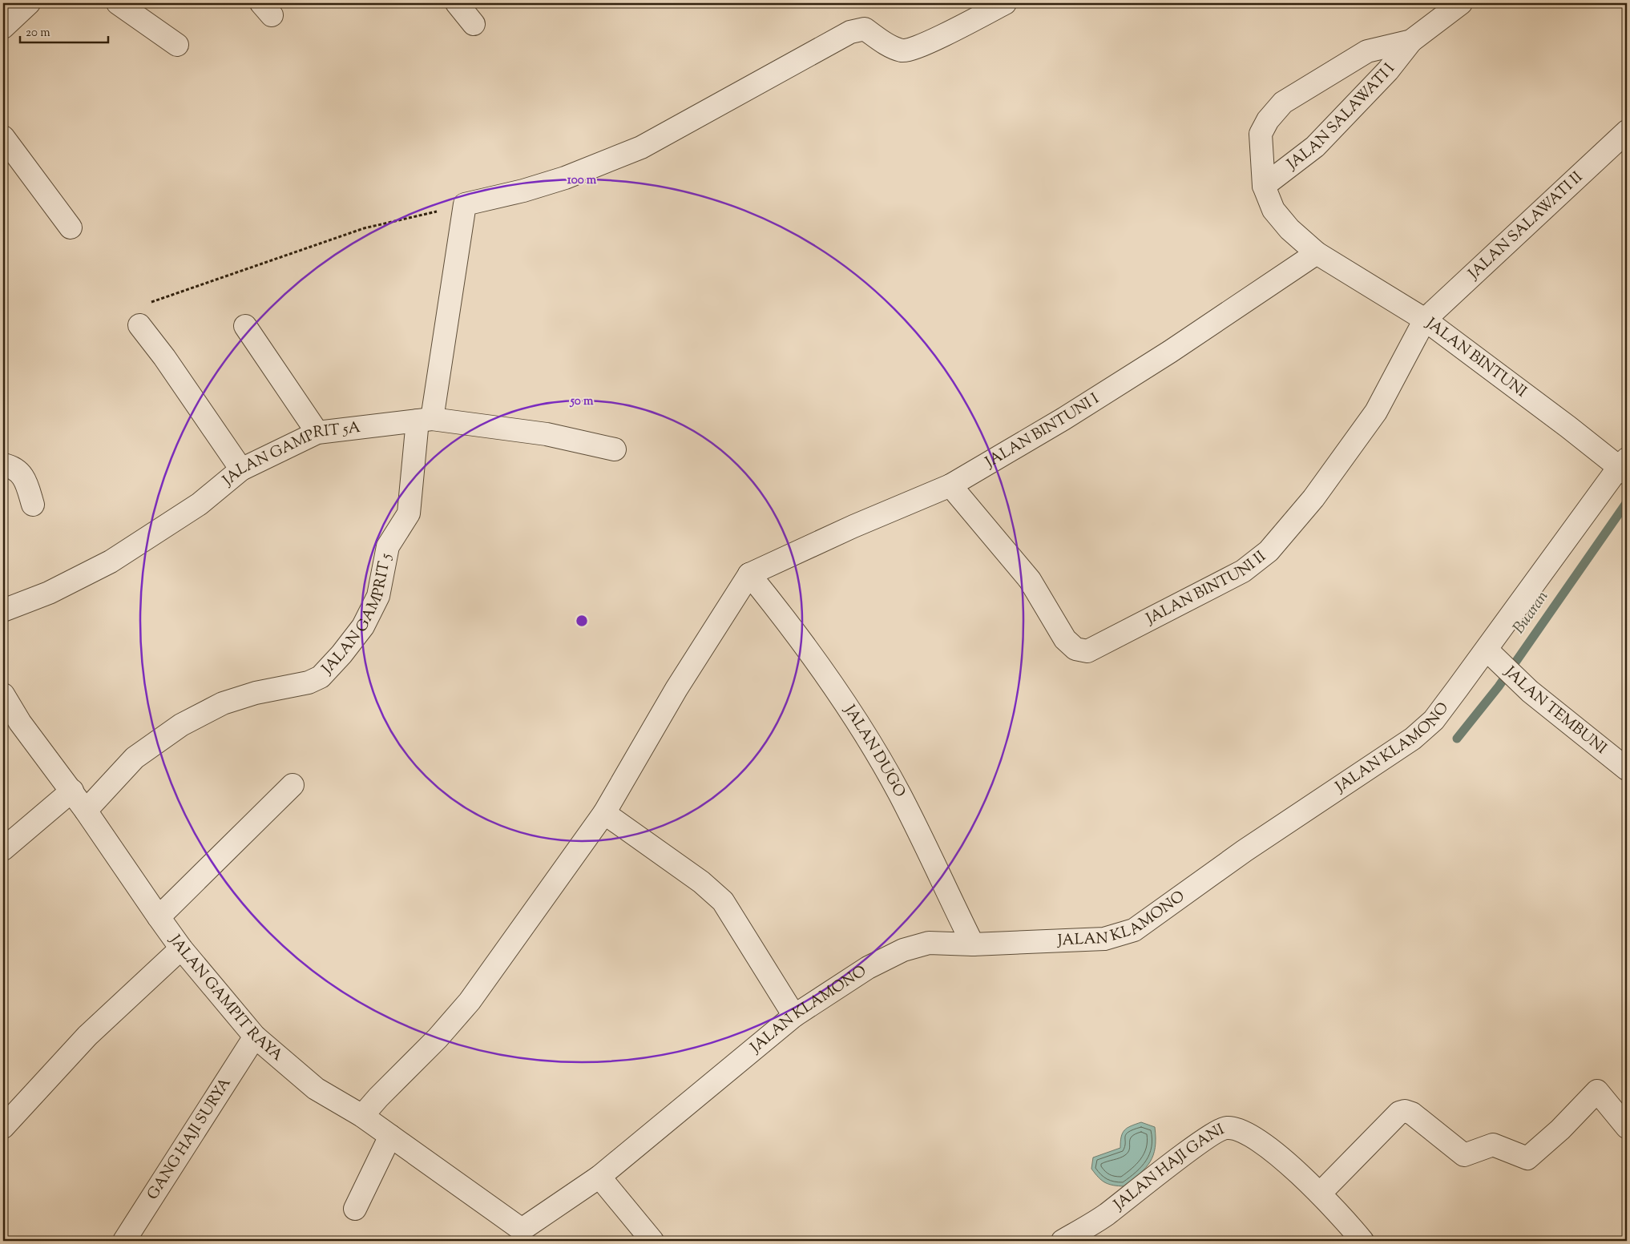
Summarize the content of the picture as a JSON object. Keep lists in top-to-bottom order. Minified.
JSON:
{"streets":{"street":["JALAN SALAWATI I","JALAN SALAWATI II","JALAN BINTUNI","JALAN BINTUNI I","JALAN GAMPRIT 5A","JALAN BINTUNI II","JALAN GAMPRIT 5","JALAN TEMBUNI","JALAN KLAMONO","JALAN DUGO","JALAN GAMPIT RAYA","GANG HAJI SURYA","JALAN HAJI GANI"]},"crossings":[["JALAN SALAWATI I","JALAN BINTUNI"],["JALAN SALAWATI I","JALAN BINTUNI I"],["JALAN SALAWATI II","JALAN BINTUNI"],["JALAN SALAWATI II","JALAN BINTUNI II"],["JALAN BINTUNI","JALAN BINTUNI I"],["JALAN BINTUNI","JALAN BINTUNI II"],["JALAN BINTUNI","JALAN KLAMONO"],["JALAN BINTUNI I","JALAN BINTUNI II"],["JALAN BINTUNI I","JALAN DUGO"],["JALAN GAMPRIT 5A","JALAN GAMPRIT 5"],["JALAN GAMPRIT 5","JALAN GAMPIT RAYA"],["JALAN TEMBUNI","JALAN KLAMONO"],["JALAN KLAMONO","JALAN DUGO"],["JALAN KLAMONO","JALAN GAMPIT RAYA"],["JALAN GAMPIT RAYA","GANG HAJI SURYA"]],"water":["Buaran"],"scale_bar":"20 m","rings":["100 m","50 m"]}
